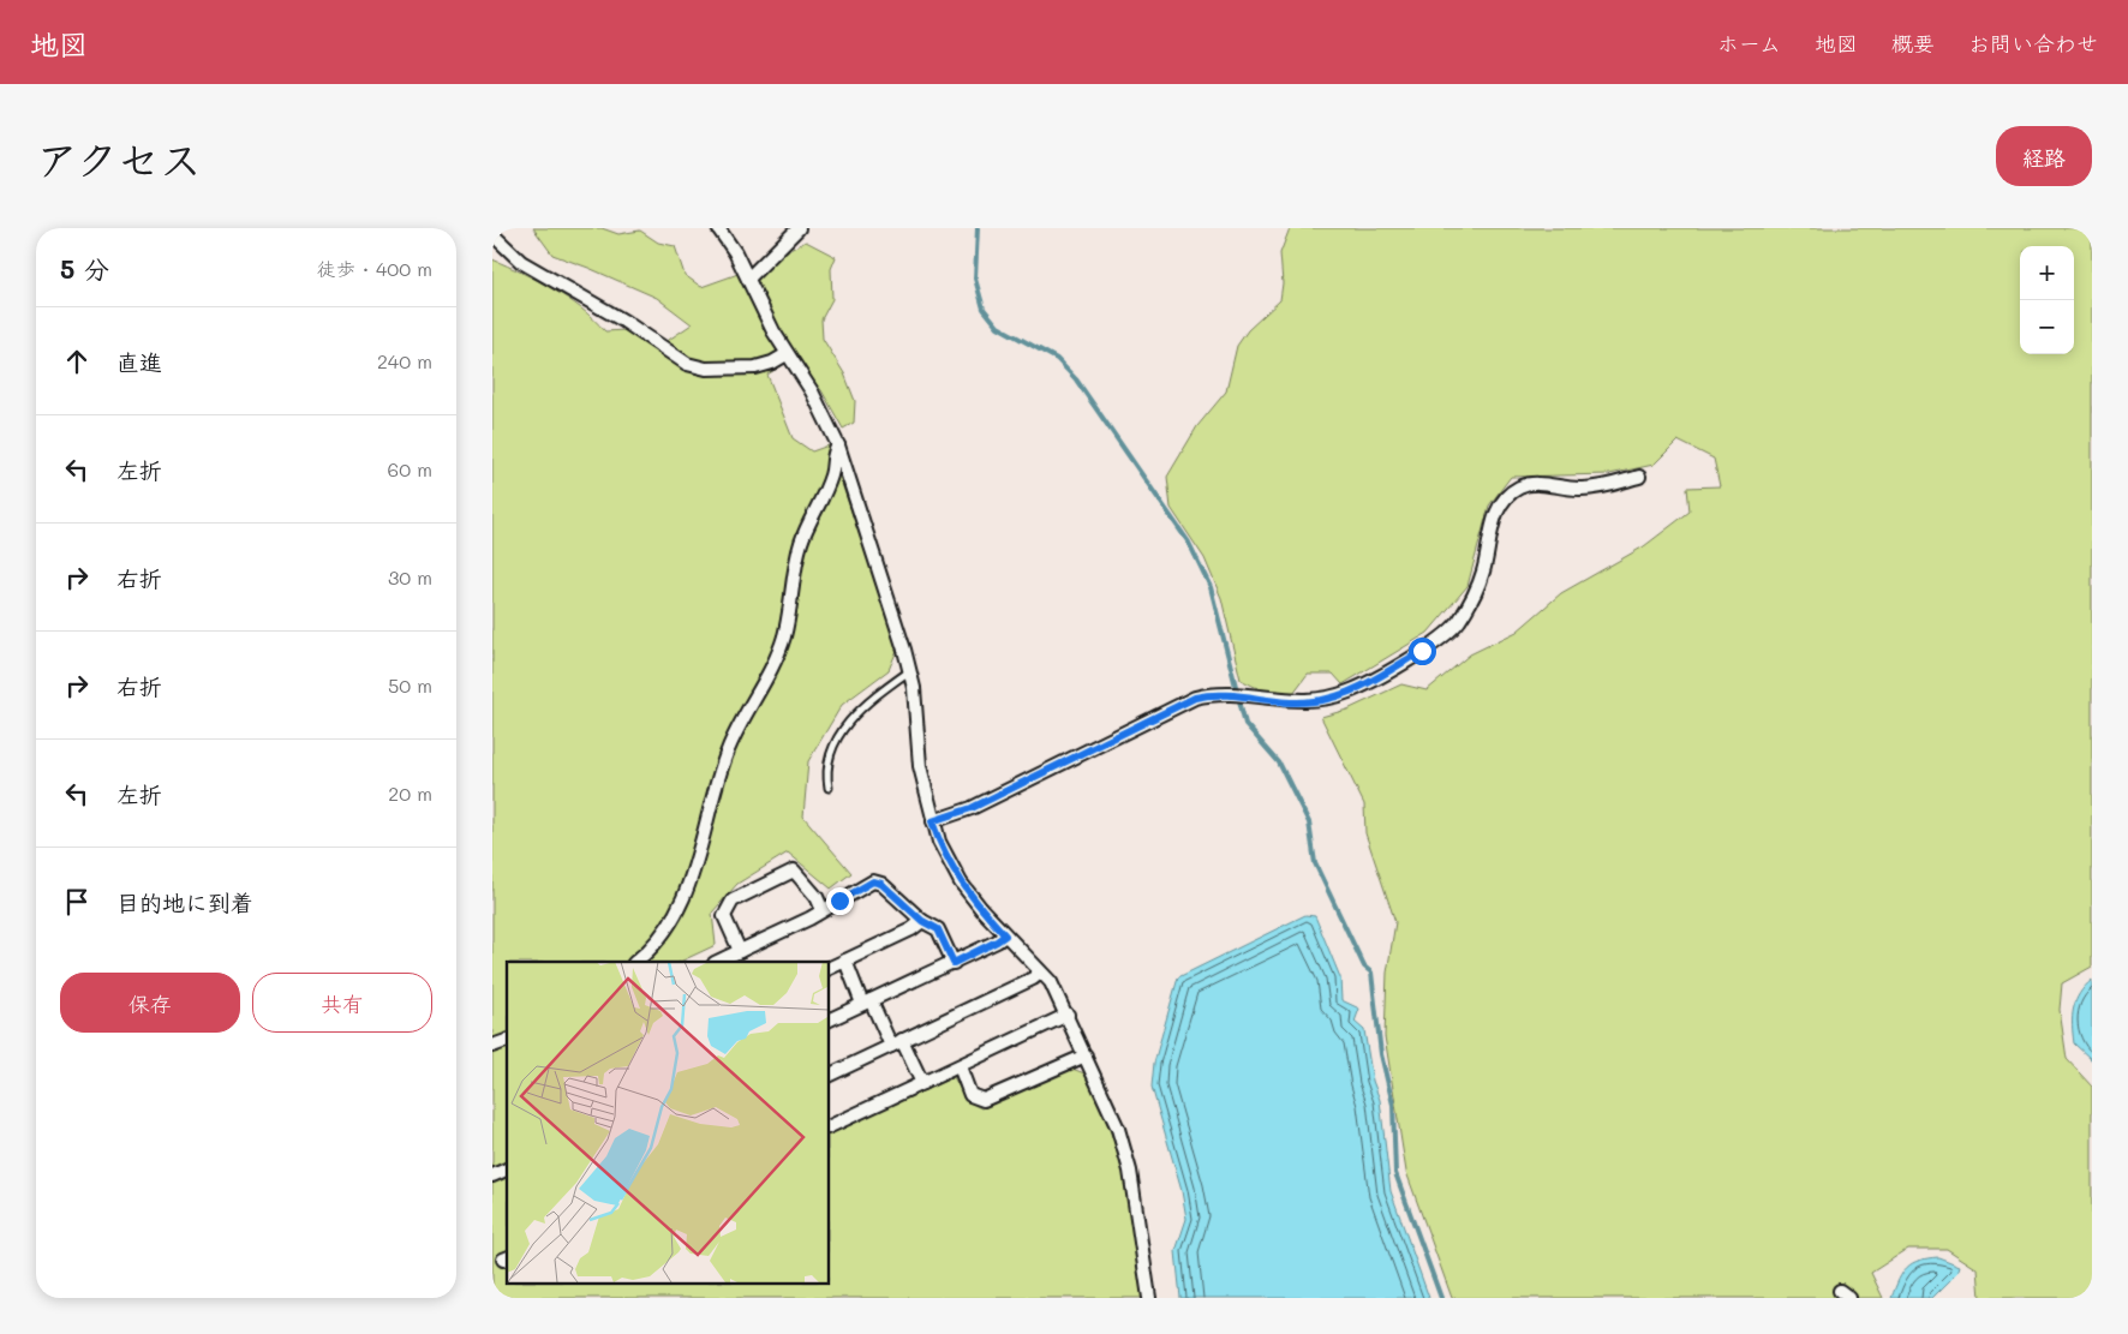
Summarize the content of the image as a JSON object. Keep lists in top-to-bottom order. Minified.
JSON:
{"page":{"header":"地図","nav":["ホーム","地図","概要","お問い合わせ"],"title":"アクセス","buttons":["経路",["保存","共有"]],"heading":["5 分","徒歩 · 400 m"],"map_buttons":["+","−"],"list":[["直進","240 m"],["左折","60 m"],["右折","30 m"],["右折","50 m"],["左折","20 m"],"目的地に到着"]}}
